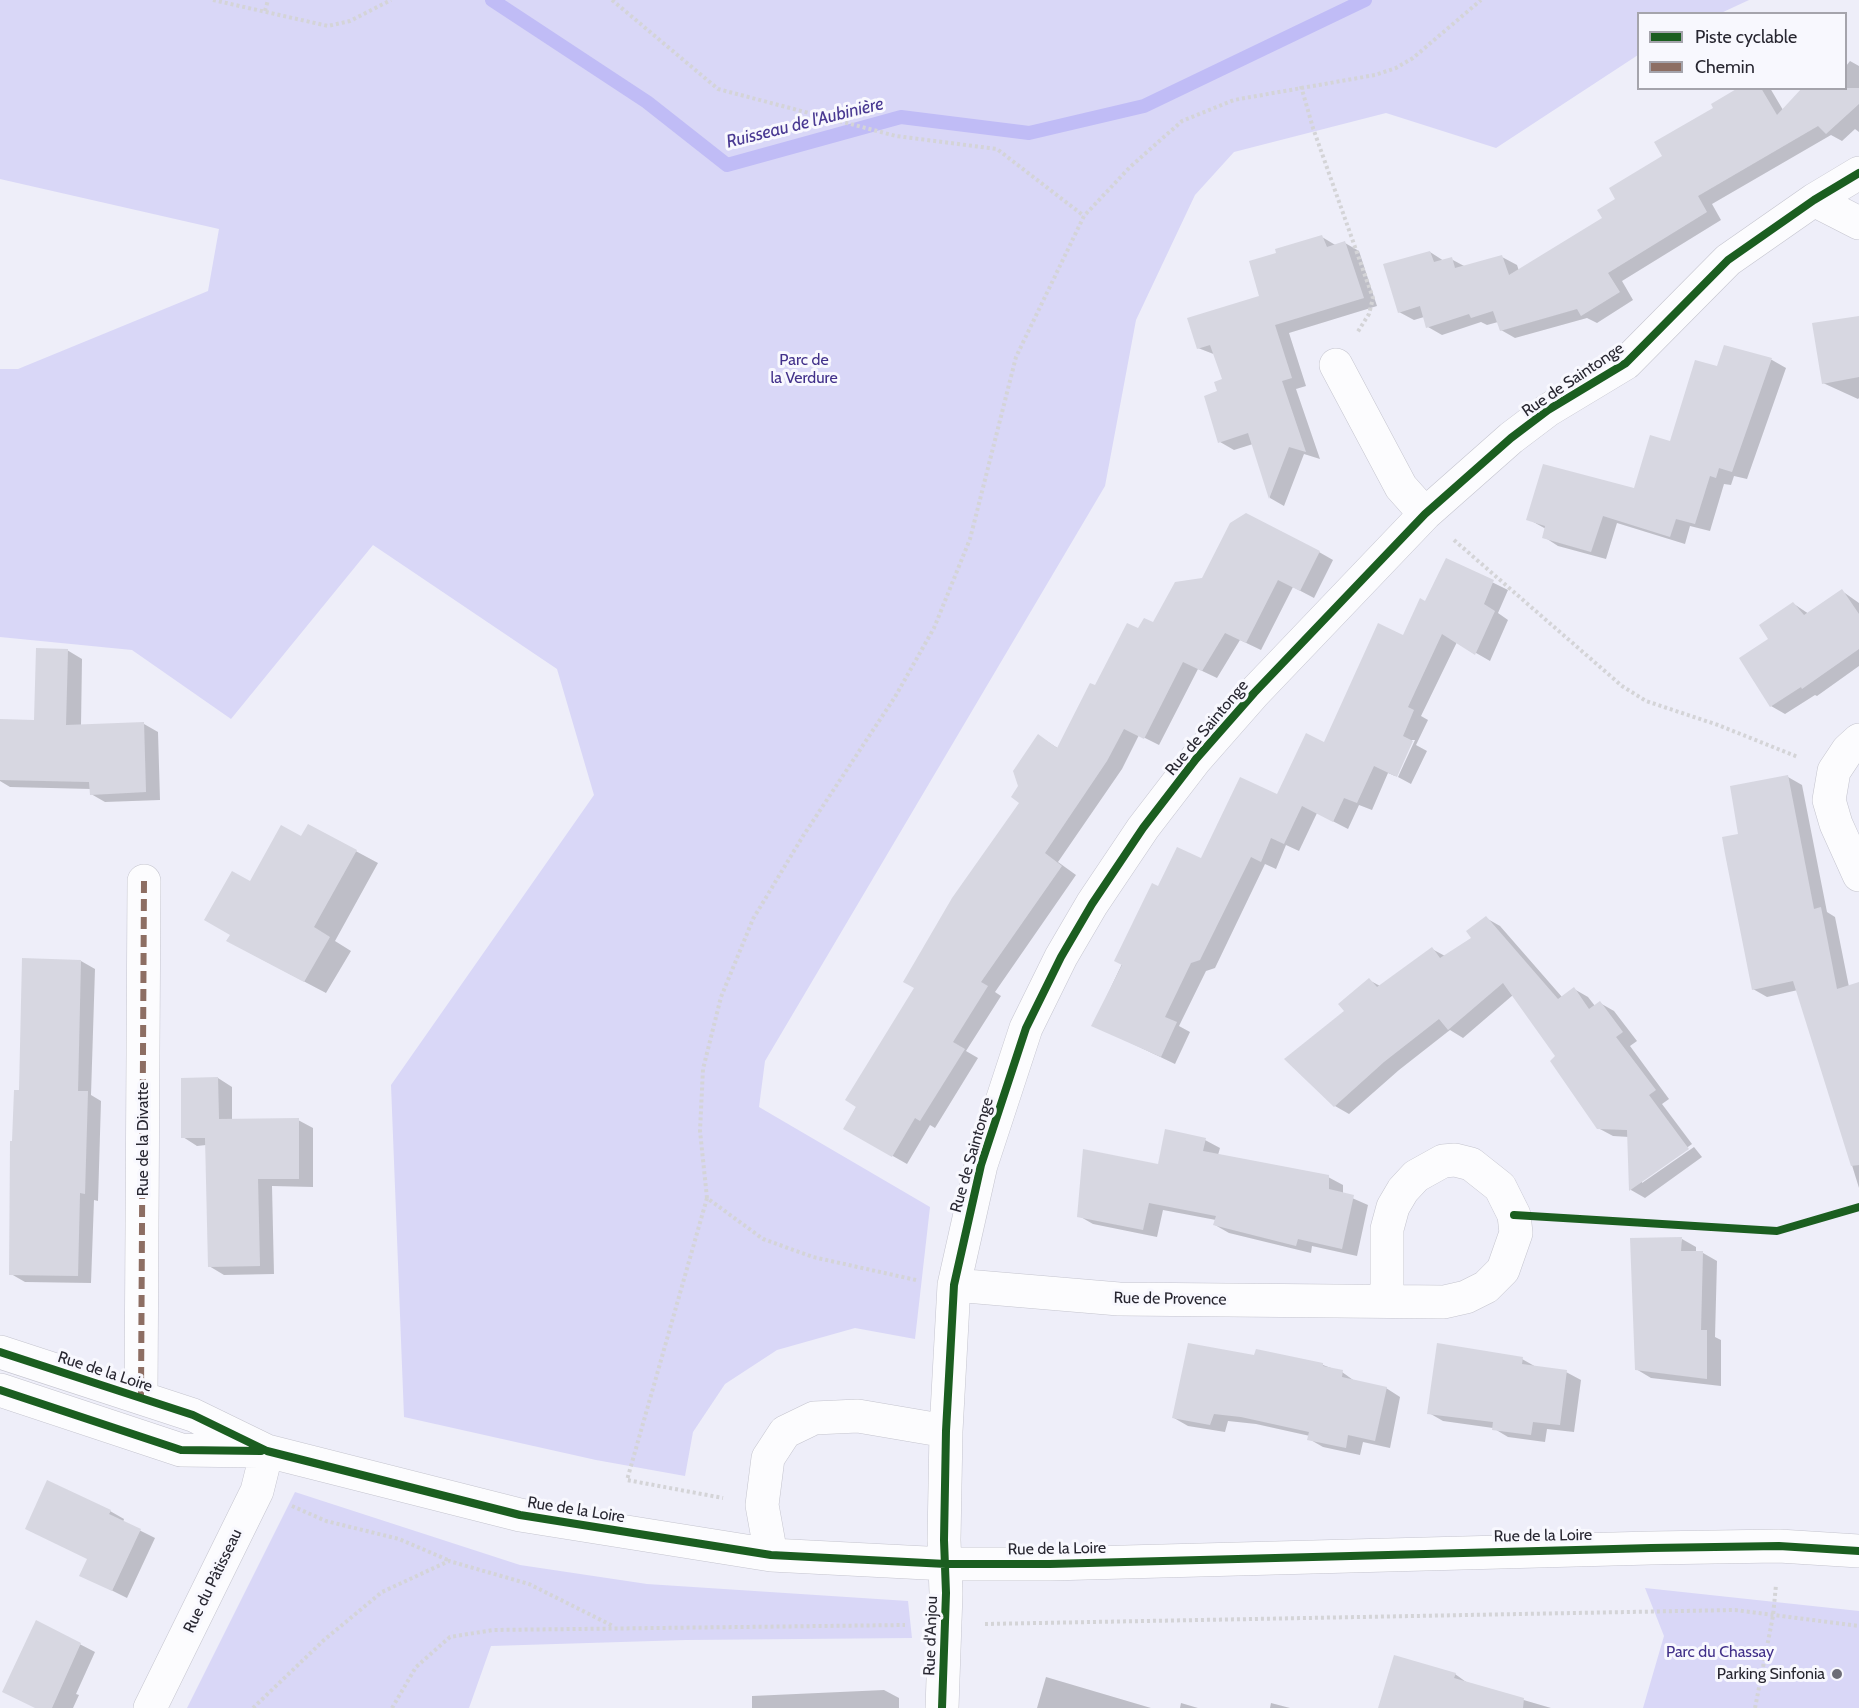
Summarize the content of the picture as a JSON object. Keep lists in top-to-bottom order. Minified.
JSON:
{"streets":{"street":["Rue de Saintonge","Rue de la Divatte","Rue de Provence","Rue de la Loire","Rue du Pâtisseau","Rue d'Anjou"]},"crossings":[["Rue de Saintonge","Rue de Provence"],["Rue de Saintonge","Rue de la Loire"],["Rue de Saintonge","Rue d'Anjou"],["Rue de la Divatte","Rue de la Loire"],["Rue de la Loire","Rue du Pâtisseau"],["Rue de la Loire","Rue d'Anjou"]],"water":["Ruisseau de l'Aubinière"],"parks":["Parc de la Verdure","Parc du Chassay"],"places":["Parking Sinfonia"],"legend":["Piste cyclable","Chemin"]}
